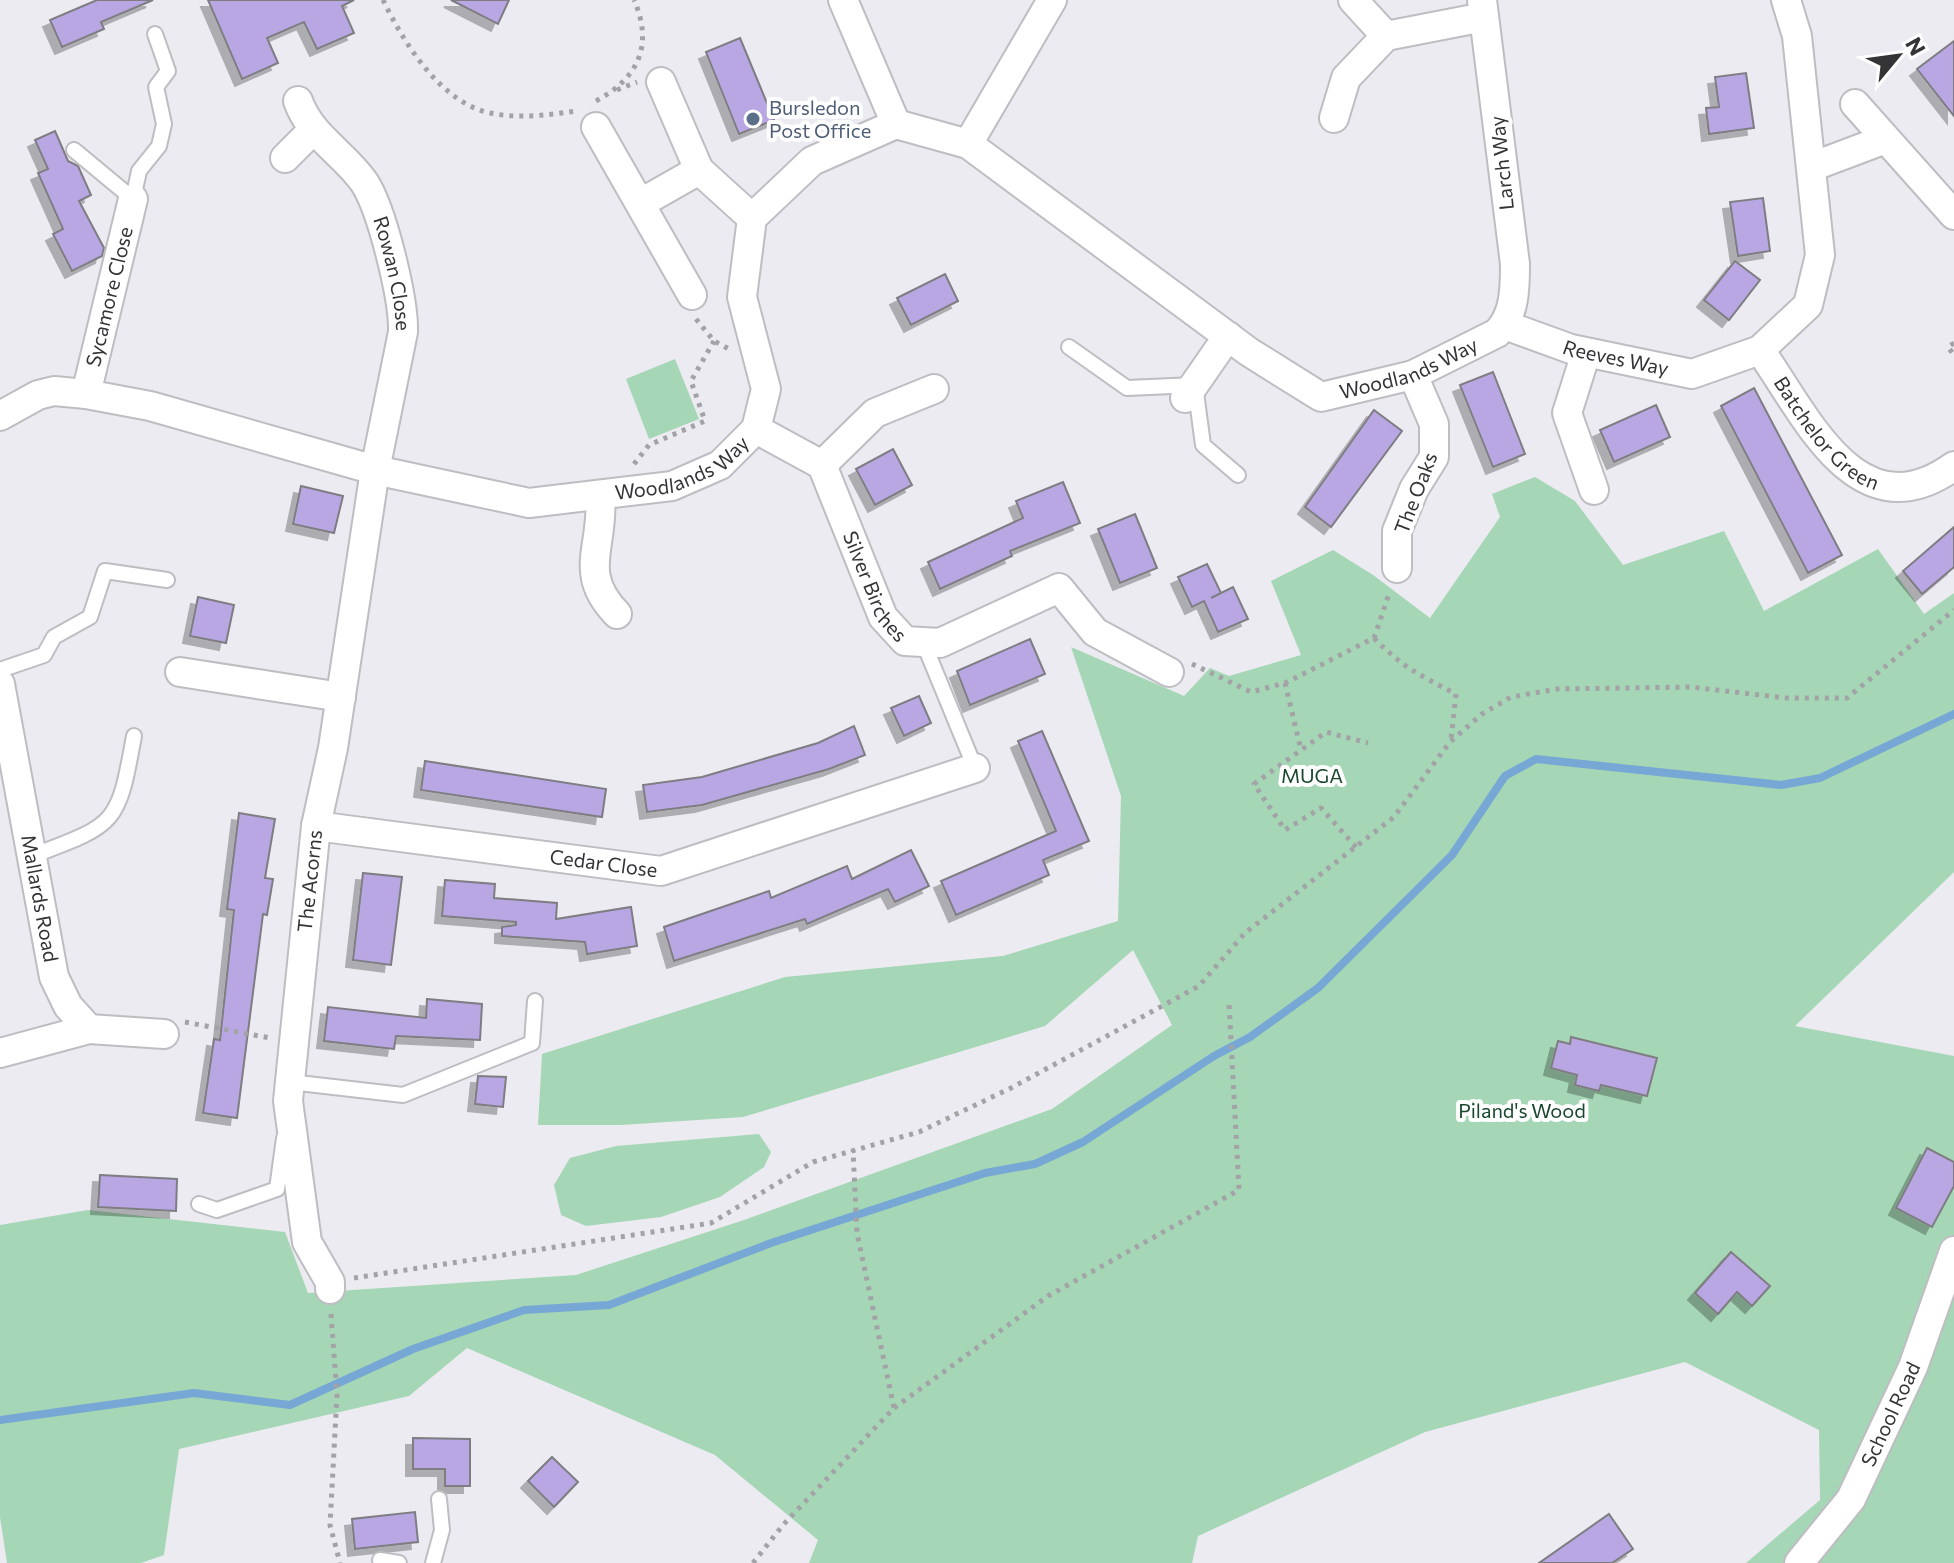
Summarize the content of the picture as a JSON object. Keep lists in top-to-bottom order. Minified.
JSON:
{"streets":{"street":["Larch Way","Rowan Close","Sycamore Close","Reeves Way","Woodlands Way","Batchelor Green","The Oaks","Silver Birches","Cedar Close","The Acorns","Mallards Road","School Road"]},"crossings":[["Larch Way","Reeves Way"],["Larch Way","Woodlands Way"],["Rowan Close","Woodlands Way"],["Rowan Close","The Acorns"],["Sycamore Close","Woodlands Way"],["Reeves Way","Woodlands Way"],["Reeves Way","Batchelor Green"],["Woodlands Way","The Oaks"],["Woodlands Way","The Acorns"],["Cedar Close","The Acorns"]],"parks":["MUGA","Piland's Wood"],"places":["Bursledon Post Office"],"north":"top right"}
